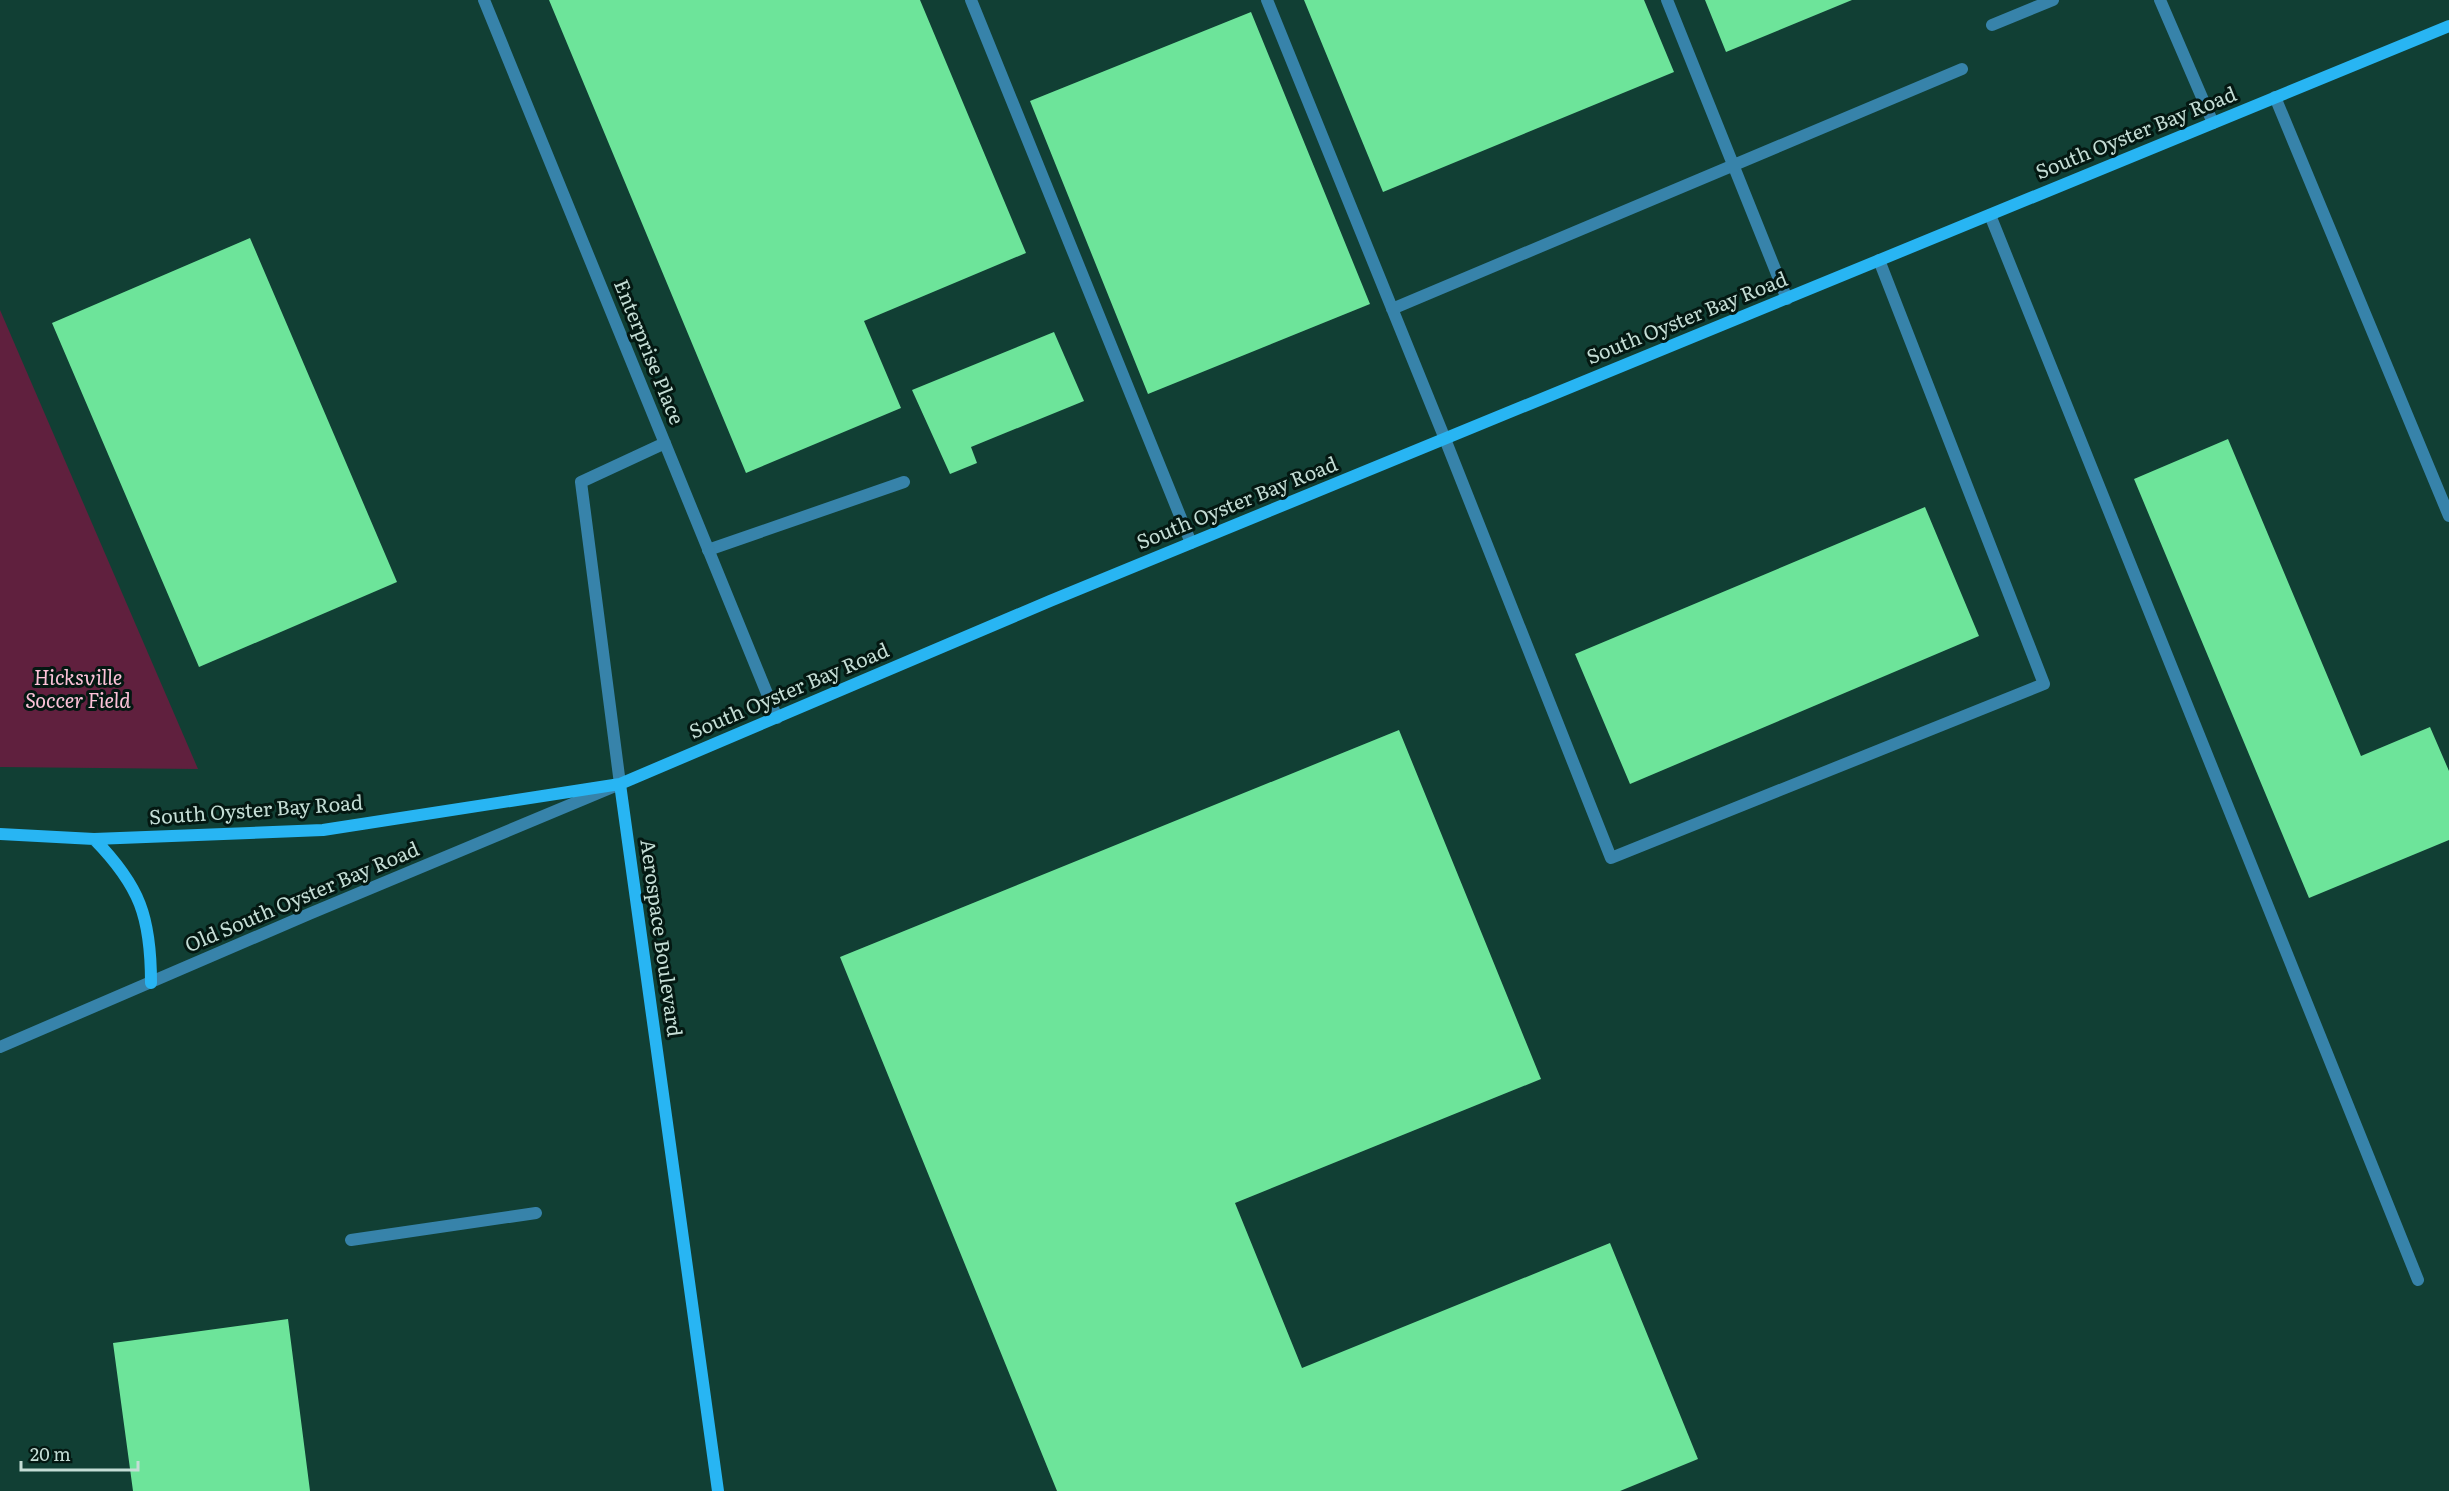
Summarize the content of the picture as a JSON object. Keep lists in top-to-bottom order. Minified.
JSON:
{"streets":{"main road":["South Oyster Bay Road","Aerospace Boulevard"],"street":["Enterprise Place","Old South Oyster Bay Road"]},"crossings":[["South Oyster Bay Road","Enterprise Place"],["South Oyster Bay Road","Old South Oyster Bay Road"],["South Oyster Bay Road","Aerospace Boulevard"],["Enterprise Place","Aerospace Boulevard"],["Old South Oyster Bay Road","Aerospace Boulevard"]],"parks":["Hicksville Soccer Field"],"scale_bar":"20 m"}
